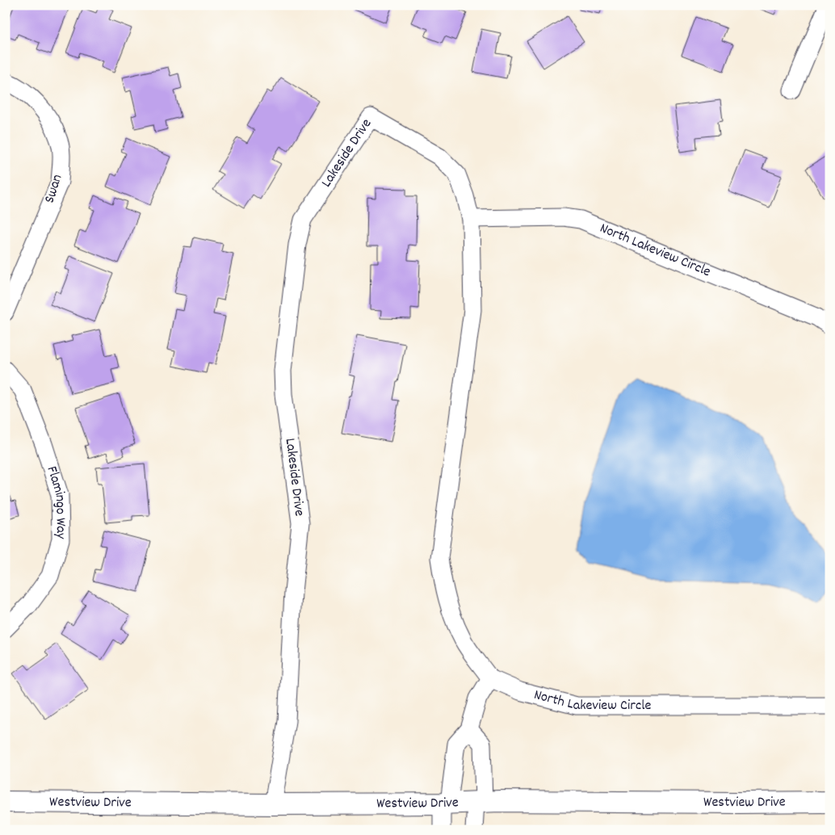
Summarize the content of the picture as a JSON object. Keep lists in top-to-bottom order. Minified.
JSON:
{"streets":{"street":["Lakeside Drive","Swan","North Lakeview Circle","Flamingo Way","Westview Drive"]},"crossings":[["Lakeside Drive","North Lakeview Circle"],["Lakeside Drive","Westview Drive"]]}
